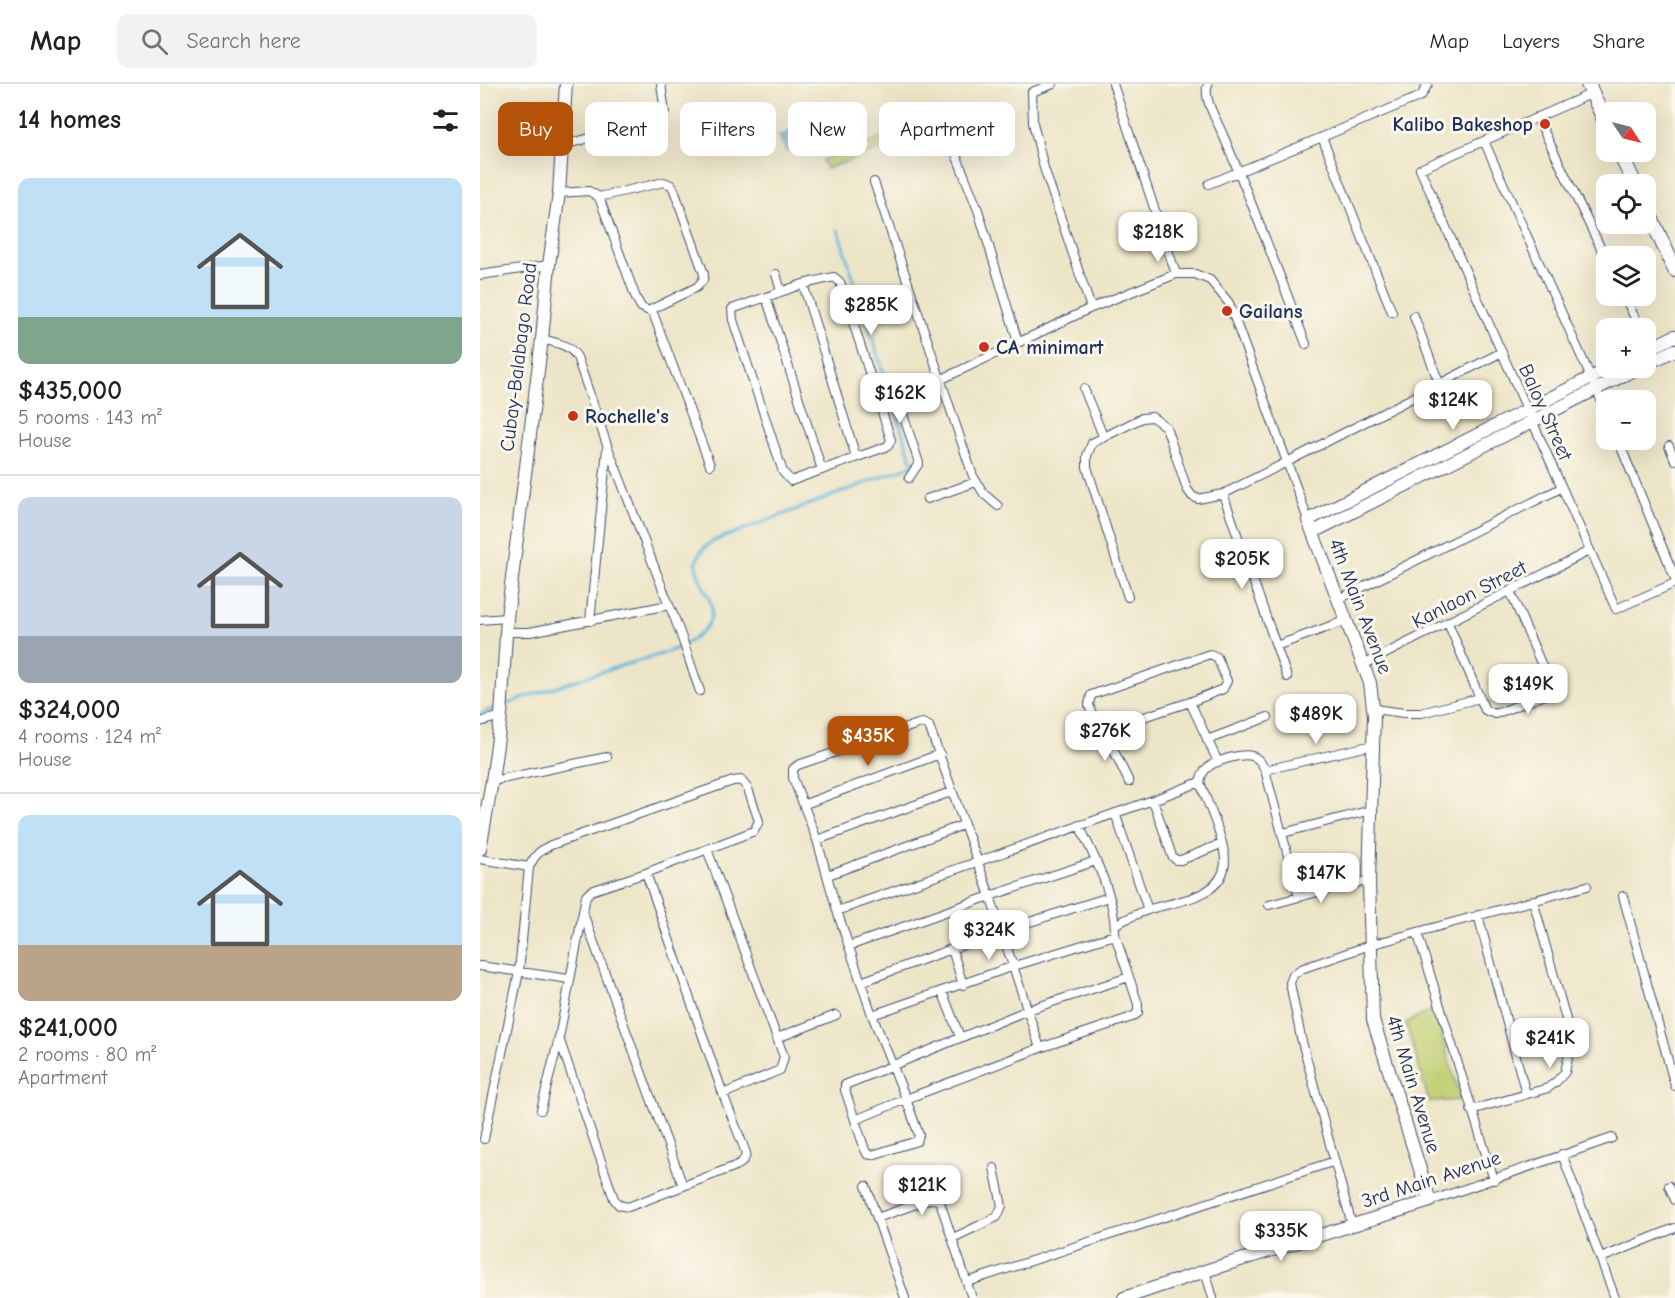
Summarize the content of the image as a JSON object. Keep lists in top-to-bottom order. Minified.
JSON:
{"streets":{"street":["Cubay-Balabago Road","Baloy Street","Kanlaon Street","4th Main Avenue","3rd Main Avenue"]},"crossings":[["Baloy Street","Kanlaon Street"],["Kanlaon Street","4th Main Avenue"],["4th Main Avenue","3rd Main Avenue"]],"places":["Kalibo Bakeshop","Gailans","CA minimart","Rochelle's"],"north":"bottom right","page":{"header":"Map","search":"Search here","nav":["Map","Layers","Share"],"heading":"14 homes","map_buttons":["+","−"],"chip":["Buy","Rent","Filters","New","Apartment"],"list":[{"name":"$435,000","note":"5 rooms · 143 m² · House"},{"name":"$324,000","note":"4 rooms · 124 m² · House"},{"name":"$241,000","note":"2 rooms · 80 m² · Apartment"}],"price":["$218K","$285K","$162K","$124K","$205K","$149K","$489K","$276K","$435K","$147K","$324K","$241K","$121K","$335K"]}}
